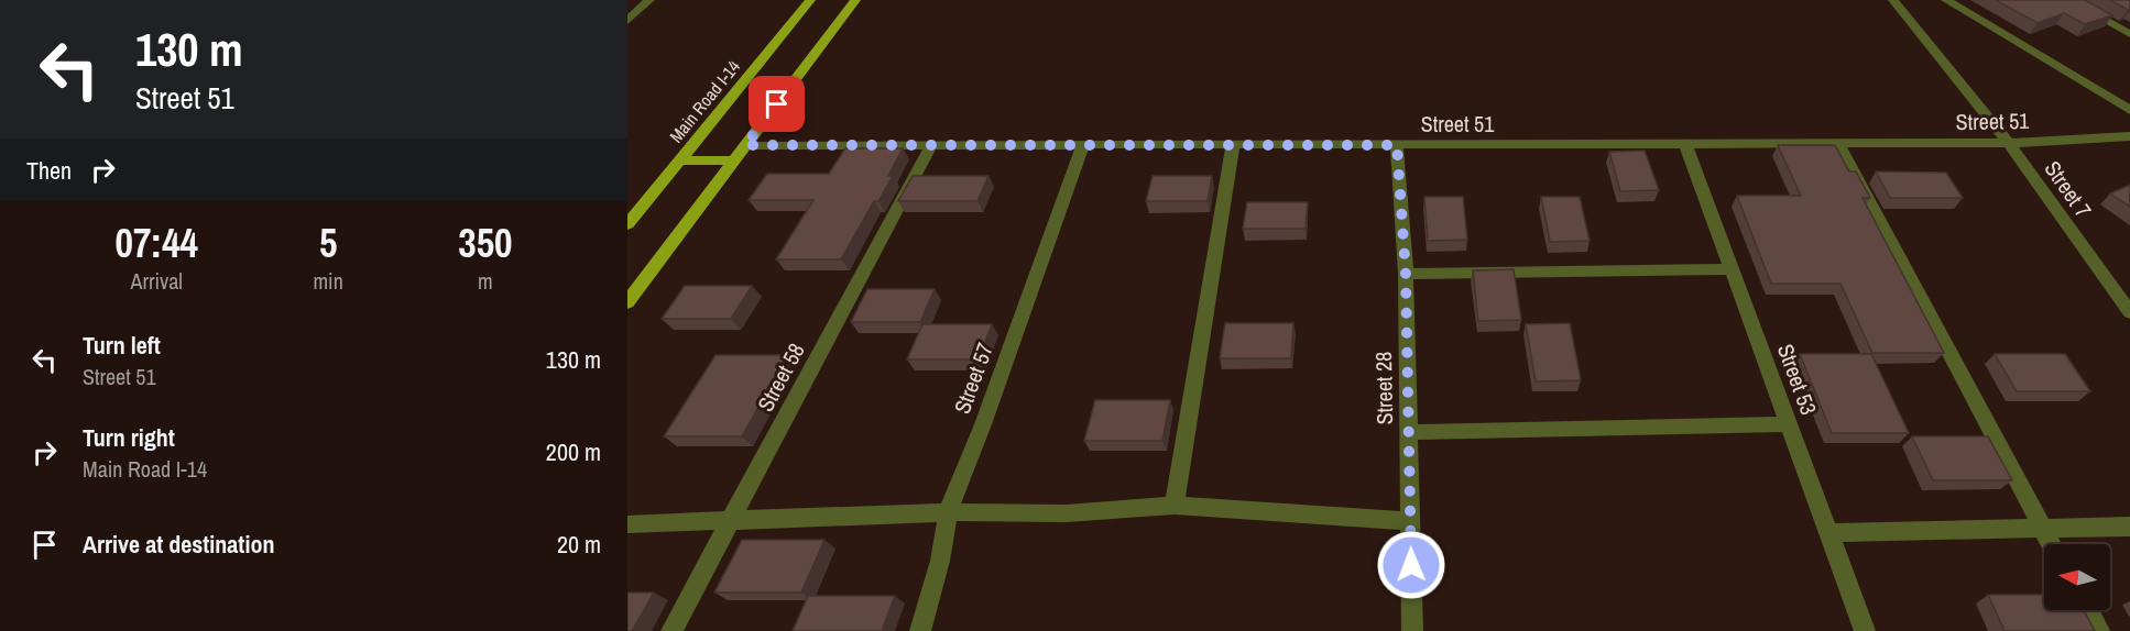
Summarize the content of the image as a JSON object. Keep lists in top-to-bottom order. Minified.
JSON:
{"streets":{"main road":["Main Road I-14"],"street":["Street 51","Street 7","Street 58","Street 57","Street 53","Street 28"]},"crossings":[["Street 51","Street 7"],["Street 51","Street 58"],["Street 51","Street 57"],["Street 51","Street 53"],["Street 51","Street 28"]],"north":"left","page":{"turn":["130 m","Street 51"],"then":"Then","eta":["07:44","Arrival","5","min","350","m"],"list":[{"name":"Turn left","note":"Street 51","value":"130 m"},{"name":"Turn right","note":"Main Road I-14","value":"200 m"},{"name":"Arrive at destination","value":"20 m"}]}}
